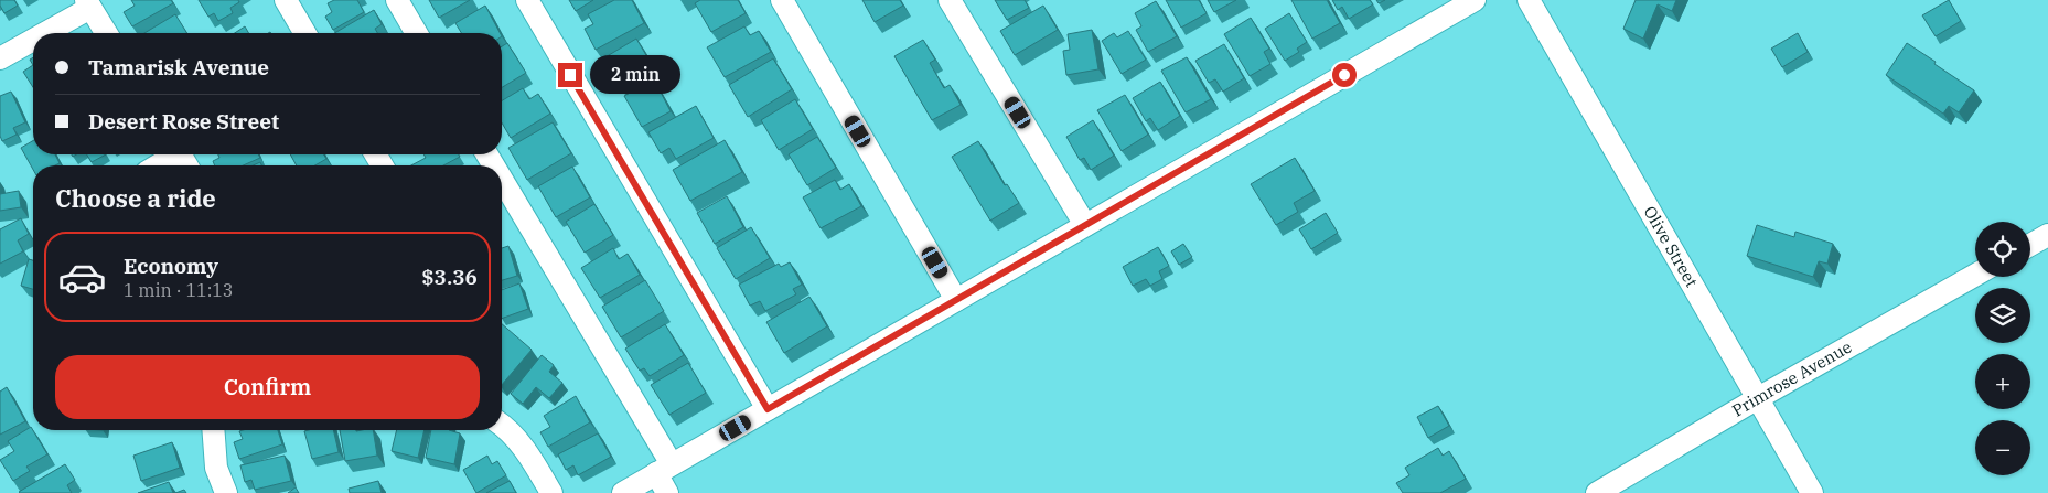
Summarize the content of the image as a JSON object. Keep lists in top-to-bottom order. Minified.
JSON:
{"streets":{"street":["Olive Street","Primrose Avenue"]},"crossings":[["Olive Street","Primrose Avenue"]],"page":{"banner":["Tamarisk Avenue","Desert Rose Street"],"bubble":"2 min","heading":"Choose a ride","map_buttons":["+","−"],"list":[{"name":"Economy","note":"1 min · 11:13","value":"$3.36"}],"buttons":"Confirm"}}
